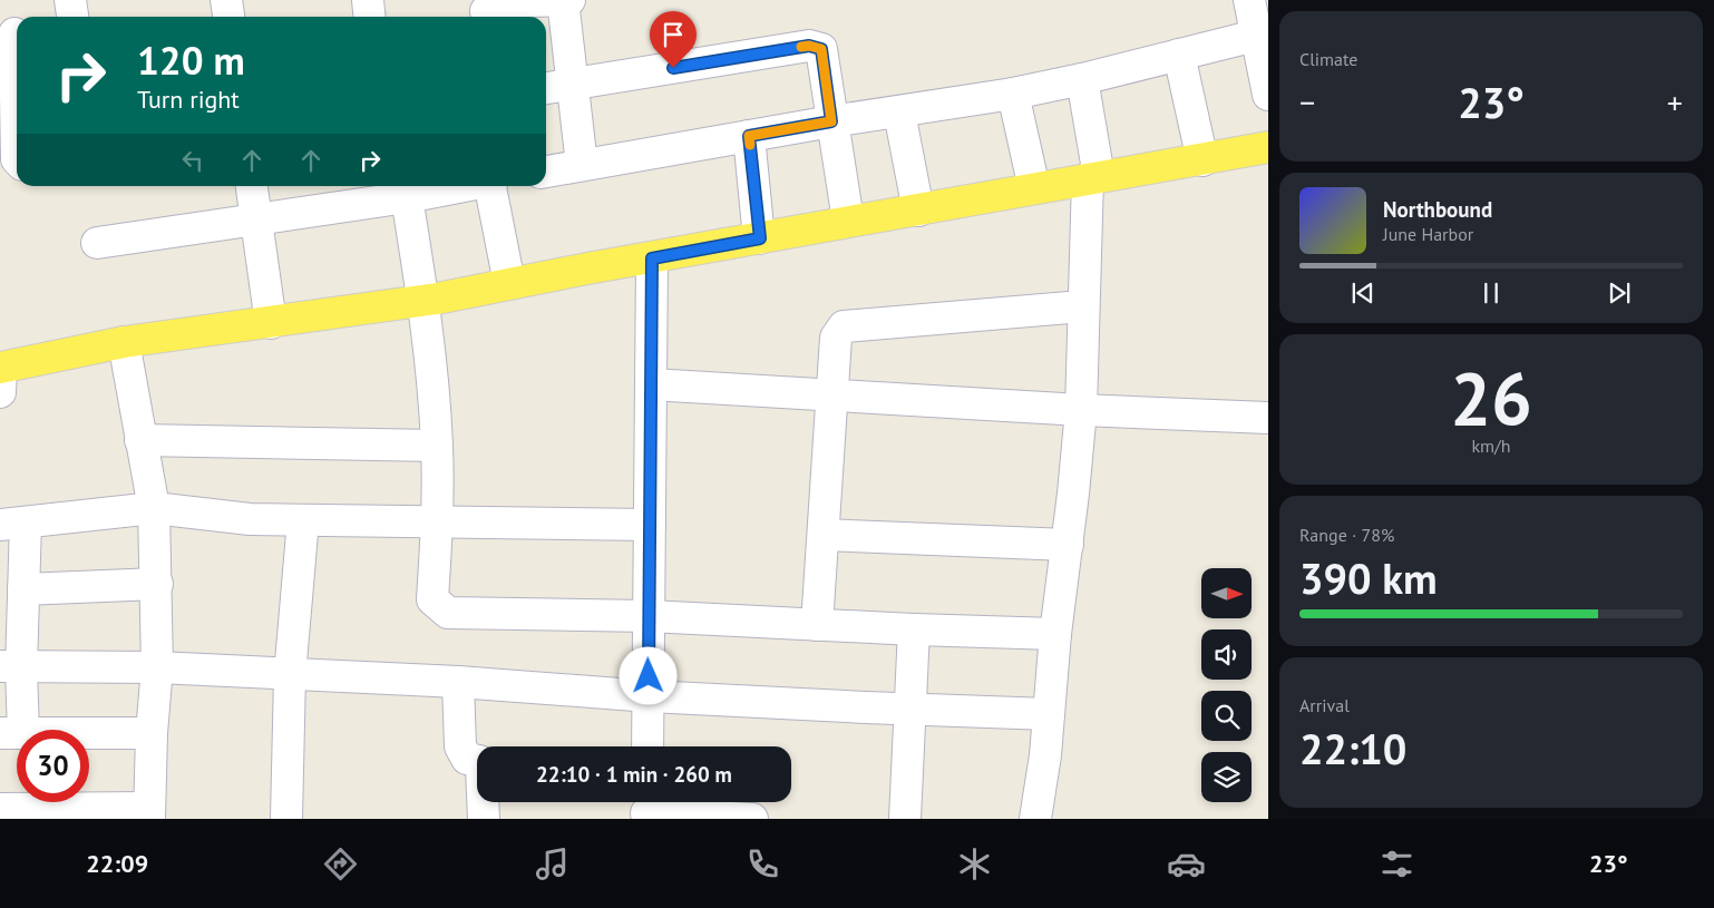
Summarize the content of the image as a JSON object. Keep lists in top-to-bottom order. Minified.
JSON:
{"north":"right","page":{"tile":["Climate",["26","km/h"],["Range · 78%","390 km"],["Arrival","22:10"]],"turn":["120 m","Turn right"],"heat":["−","23°","+"],"song":["Northbound","June Harbor"],"limit":"30","trip":"22:10 · 1 min · 260 m","tabs":["22:09","23°"]}}
